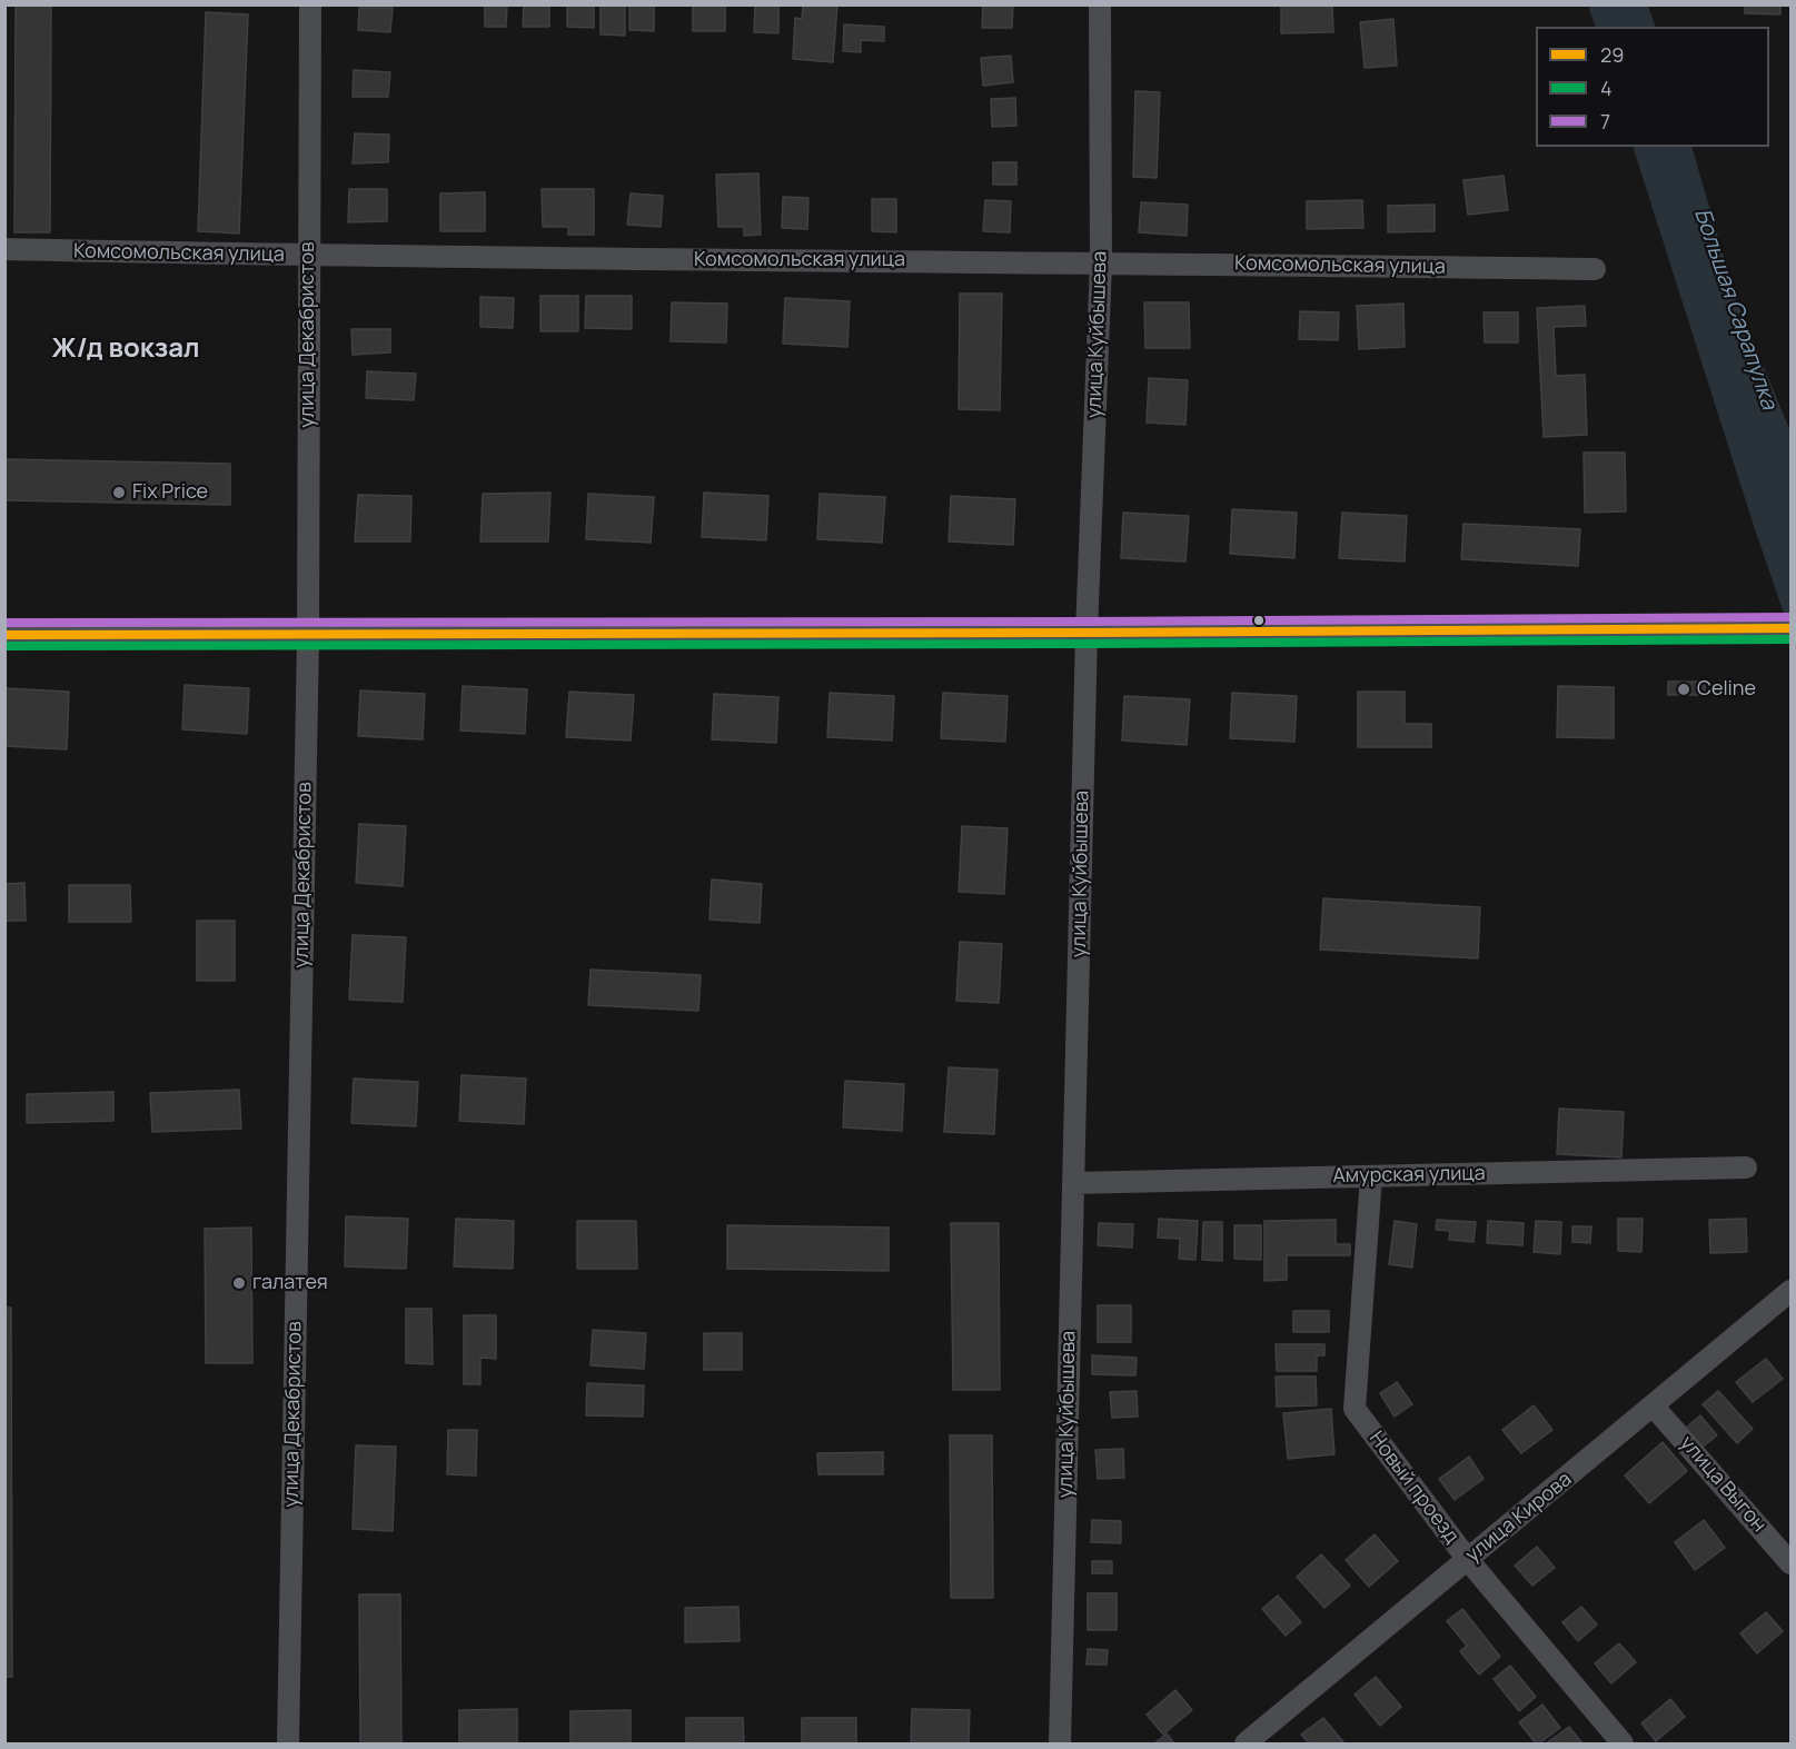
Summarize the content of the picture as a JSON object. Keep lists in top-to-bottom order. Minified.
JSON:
{"streets":{"street":["Комсомольская улица","улица Декабристов","улица Куйбышева","Амурская улица","улица Выгон","Новый проезд","улица Кирова"]},"crossings":[["Комсомольская улица","улица Декабристов"],["Комсомольская улица","улица Куйбышева"],["улица Куйбышева","Амурская улица"],["Амурская улица","Новый проезд"],["улица Выгон","улица Кирова"],["Новый проезд","улица Кирова"]],"districts":["Ж/д вокзал"],"water":["Большая Сарапулка"],"places":["Fix Price","Celine","галатея"],"lines":["transit line 7","transit line 29","transit line 4"],"legend":["29","4","7"]}
